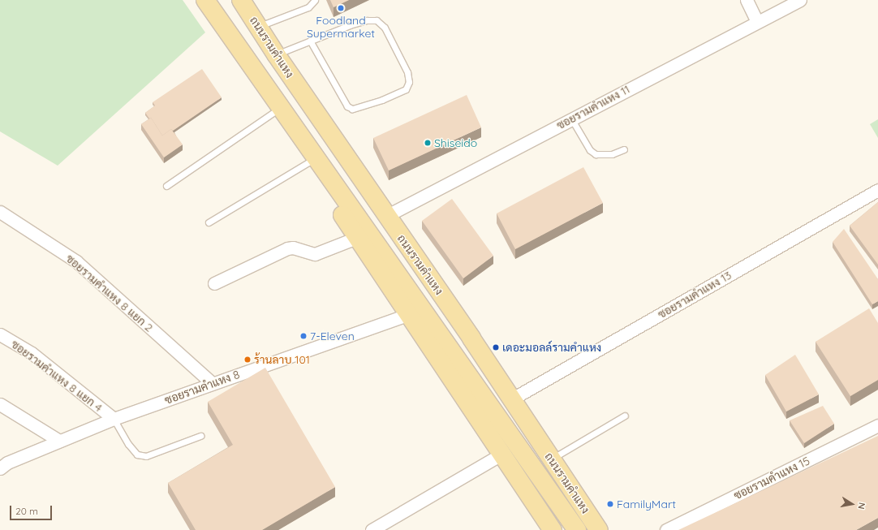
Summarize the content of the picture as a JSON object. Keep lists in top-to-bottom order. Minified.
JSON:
{"streets":{"main road":["ถนนรามคำแหง"],"street":["ซอยรามคำแหง 11","ซอยรามคำแหง 8 แยก 2","ซอยรามคำแหง 13","ซอยรามคำแหง 8 แยก 4","ซอยรามคำแหง 8","ซอยรามคำแหง 15"]},"crossings":[["ถนนรามคำแหง","ซอยรามคำแหง 11"],["ถนนรามคำแหง","ซอยรามคำแหง 13"],["ถนนรามคำแหง","ซอยรามคำแหง 8"],["ซอยรามคำแหง 8 แยก 2","ซอยรามคำแหง 8"],["ซอยรามคำแหง 8 แยก 4","ซอยรามคำแหง 8"]],"places":["Foodland Supermarket","Shiseido","7-Eleven","เดอะมอลล์รามคำแหง","ร้านลาบ 101","FamilyMart"],"scale_bar":"20 m","north":"right"}
